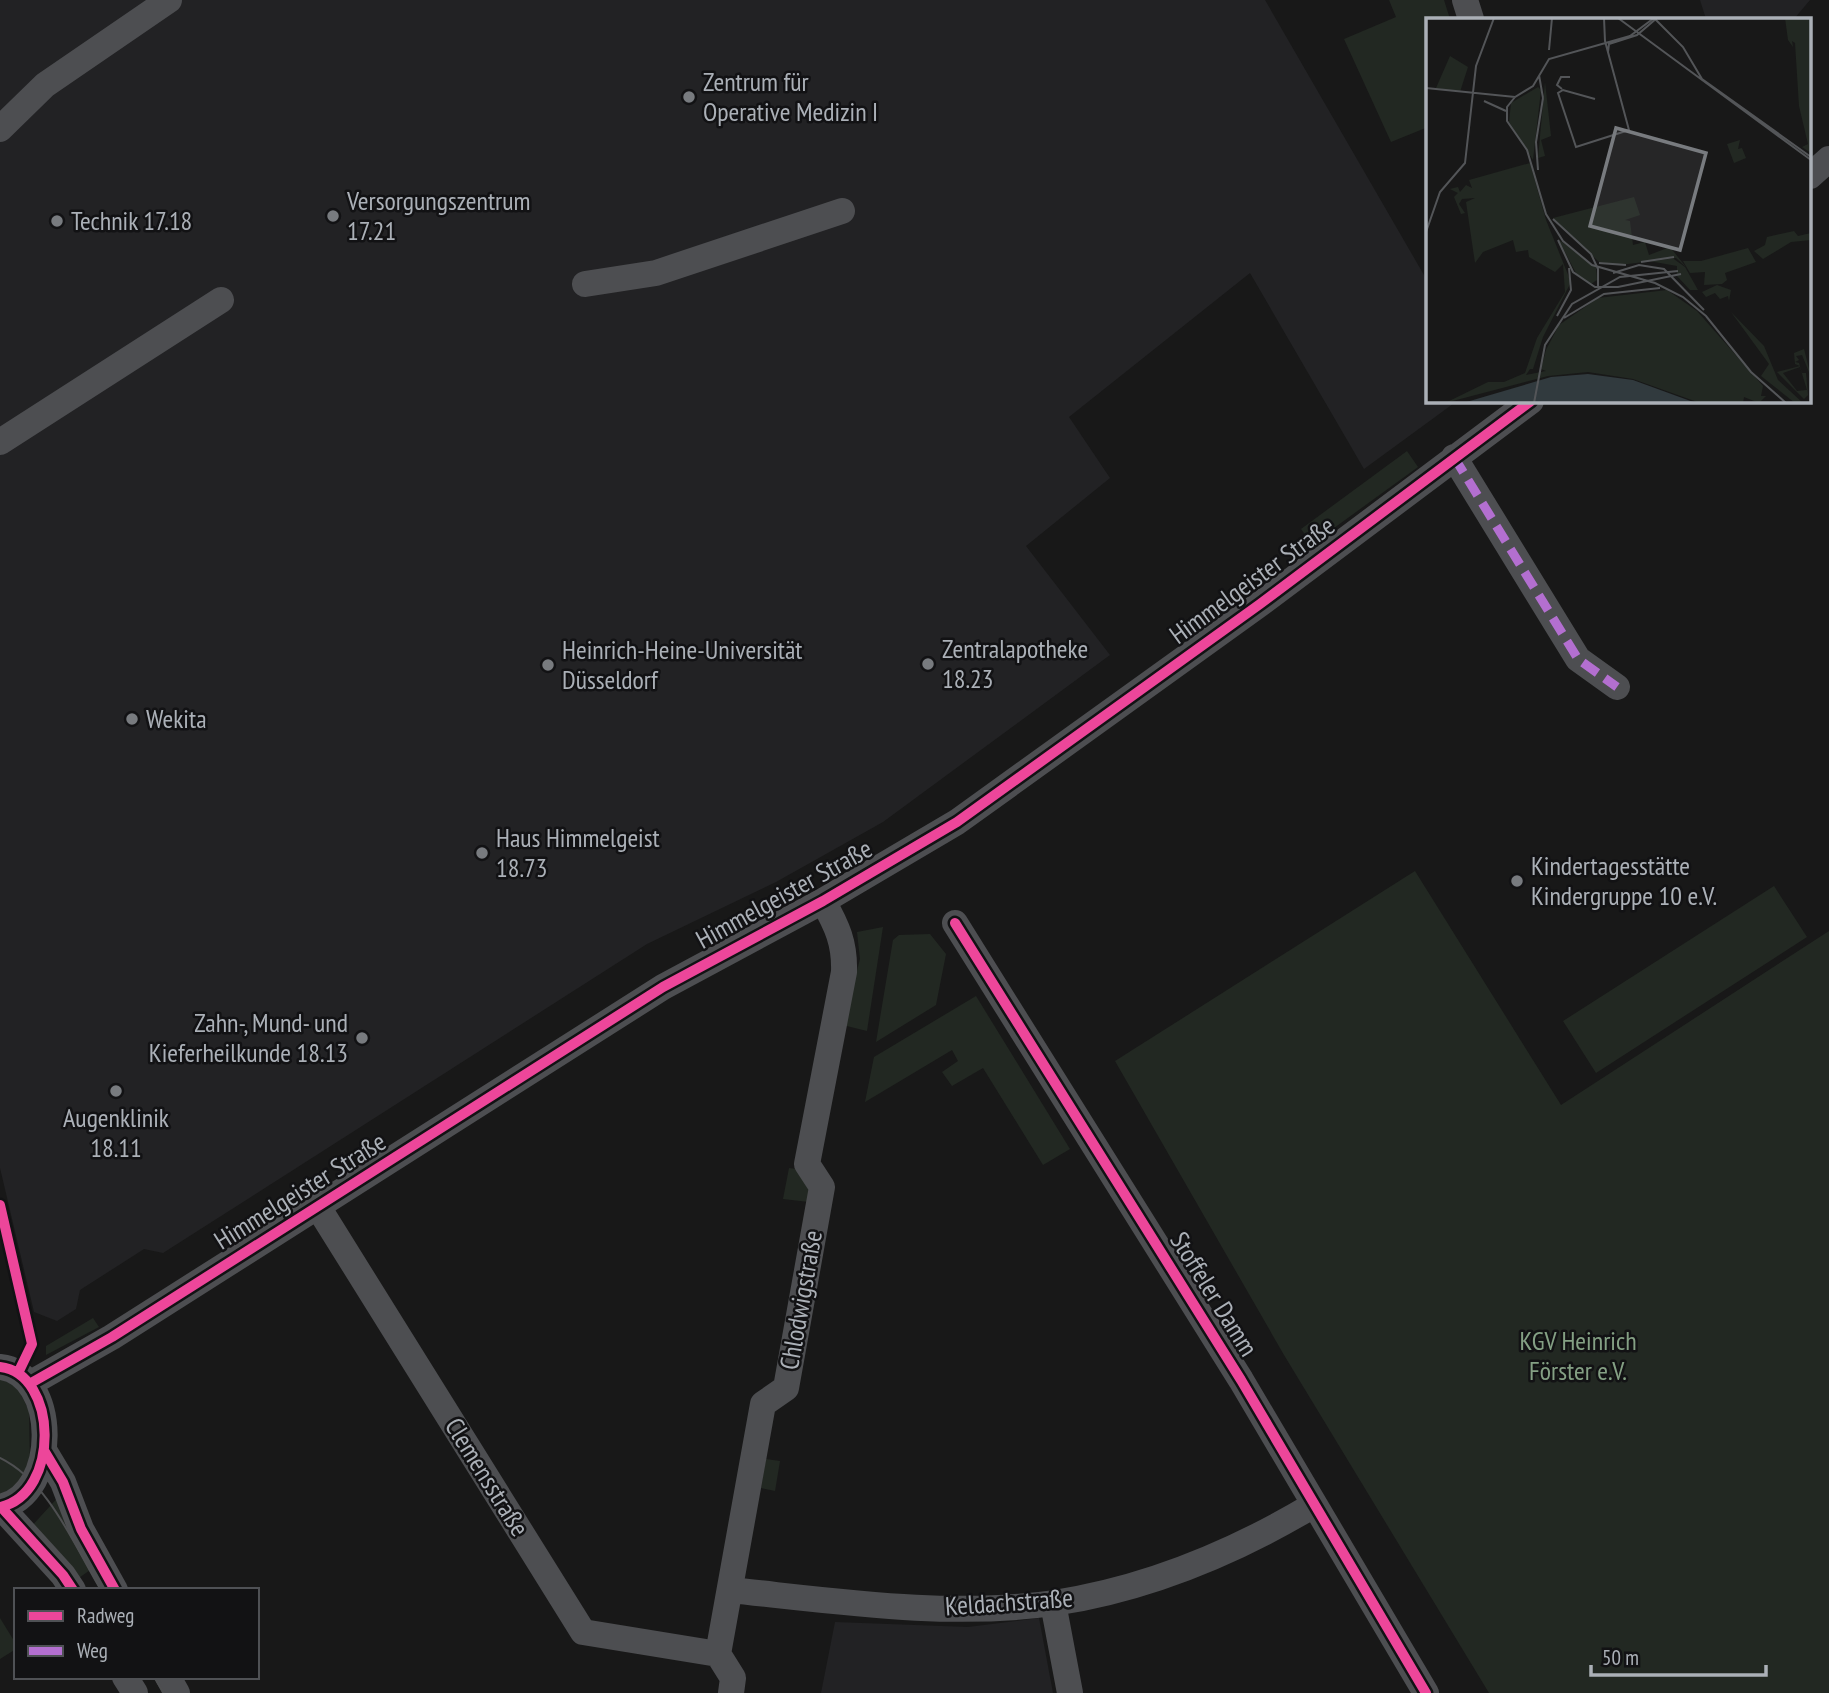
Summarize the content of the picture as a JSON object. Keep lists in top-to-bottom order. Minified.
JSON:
{"streets":{"street":["Himmelgeister Straße","Stoffeler Damm","Chlodwigstraße","Clemensstraße","Keldachstraße"]},"crossings":[["Himmelgeister Straße","Chlodwigstraße"],["Himmelgeister Straße","Clemensstraße"],["Stoffeler Damm","Keldachstraße"],["Chlodwigstraße","Clemensstraße"],["Chlodwigstraße","Keldachstraße"]],"parks":["KGV Heinrich Förster e.V."],"places":["Zentrum für Operative Medizin I","Versorgungszentrum 17.21","Technik 17.18","Zentralapotheke 18.23","Heinrich-Heine-Universität Düsseldorf","Wekita","Haus Himmelgeist 18.73","Kindertagesstätte Kindergruppe 10 e.V.","Zahn-, Mund- und Kieferheilkunde 18.13","Augenklinik 18.11"],"legend":["Radweg","Weg"],"scale_bar":"50 m"}
